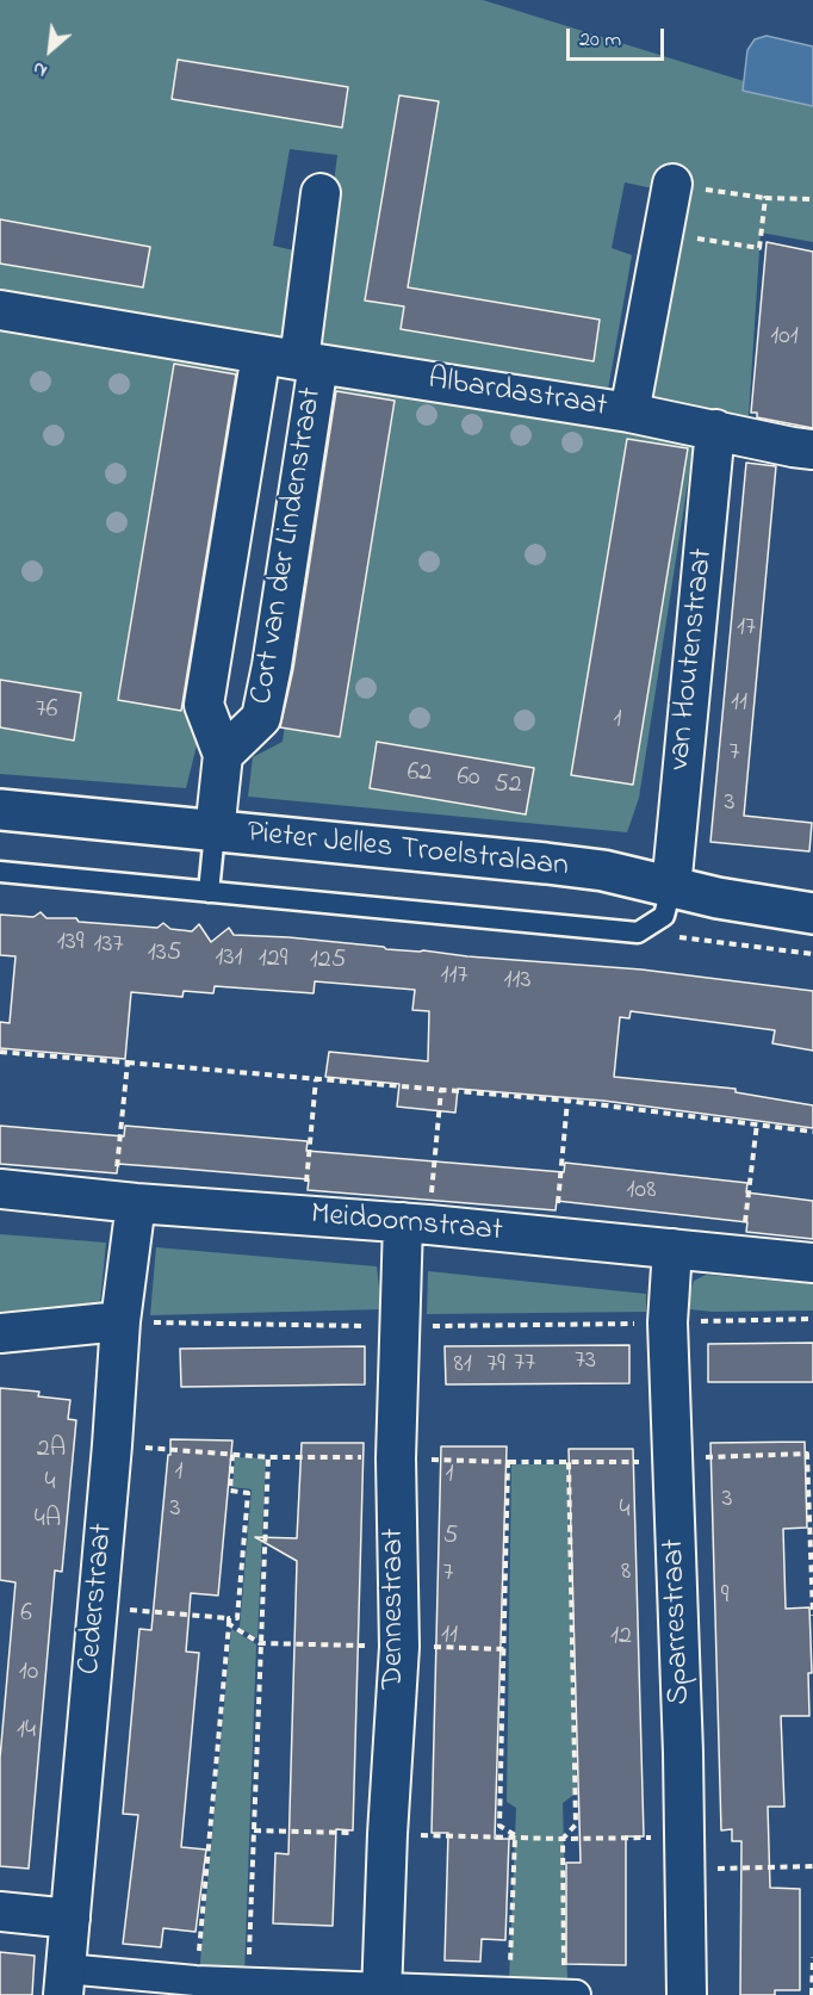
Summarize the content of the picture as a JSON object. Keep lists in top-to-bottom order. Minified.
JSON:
{"streets":{"street":["Albardastraat","Cort van der Lindenstraat","van Houtenstraat","Pieter Jelles Troelstralaan","Meidoornstraat","Cederstraat","Dennestraat","Sparrestraat"]},"crossings":[["Albardastraat","Cort van der Lindenstraat"],["Albardastraat","van Houtenstraat"],["Cort van der Lindenstraat","Pieter Jelles Troelstralaan"],["van Houtenstraat","Pieter Jelles Troelstralaan"],["Meidoornstraat","Cederstraat"],["Meidoornstraat","Dennestraat"],["Meidoornstraat","Sparrestraat"]],"house_numbers":["101","17","11","76","1","7","62","60","52","3","139","137","135","131","129","125","117","113","108","73","77","81","79","2A","1","1","4","3","3","4","4A","5","8","7","9","6","11","12","10","14"],"scale_bar":"20 m","north":"bottom left"}
